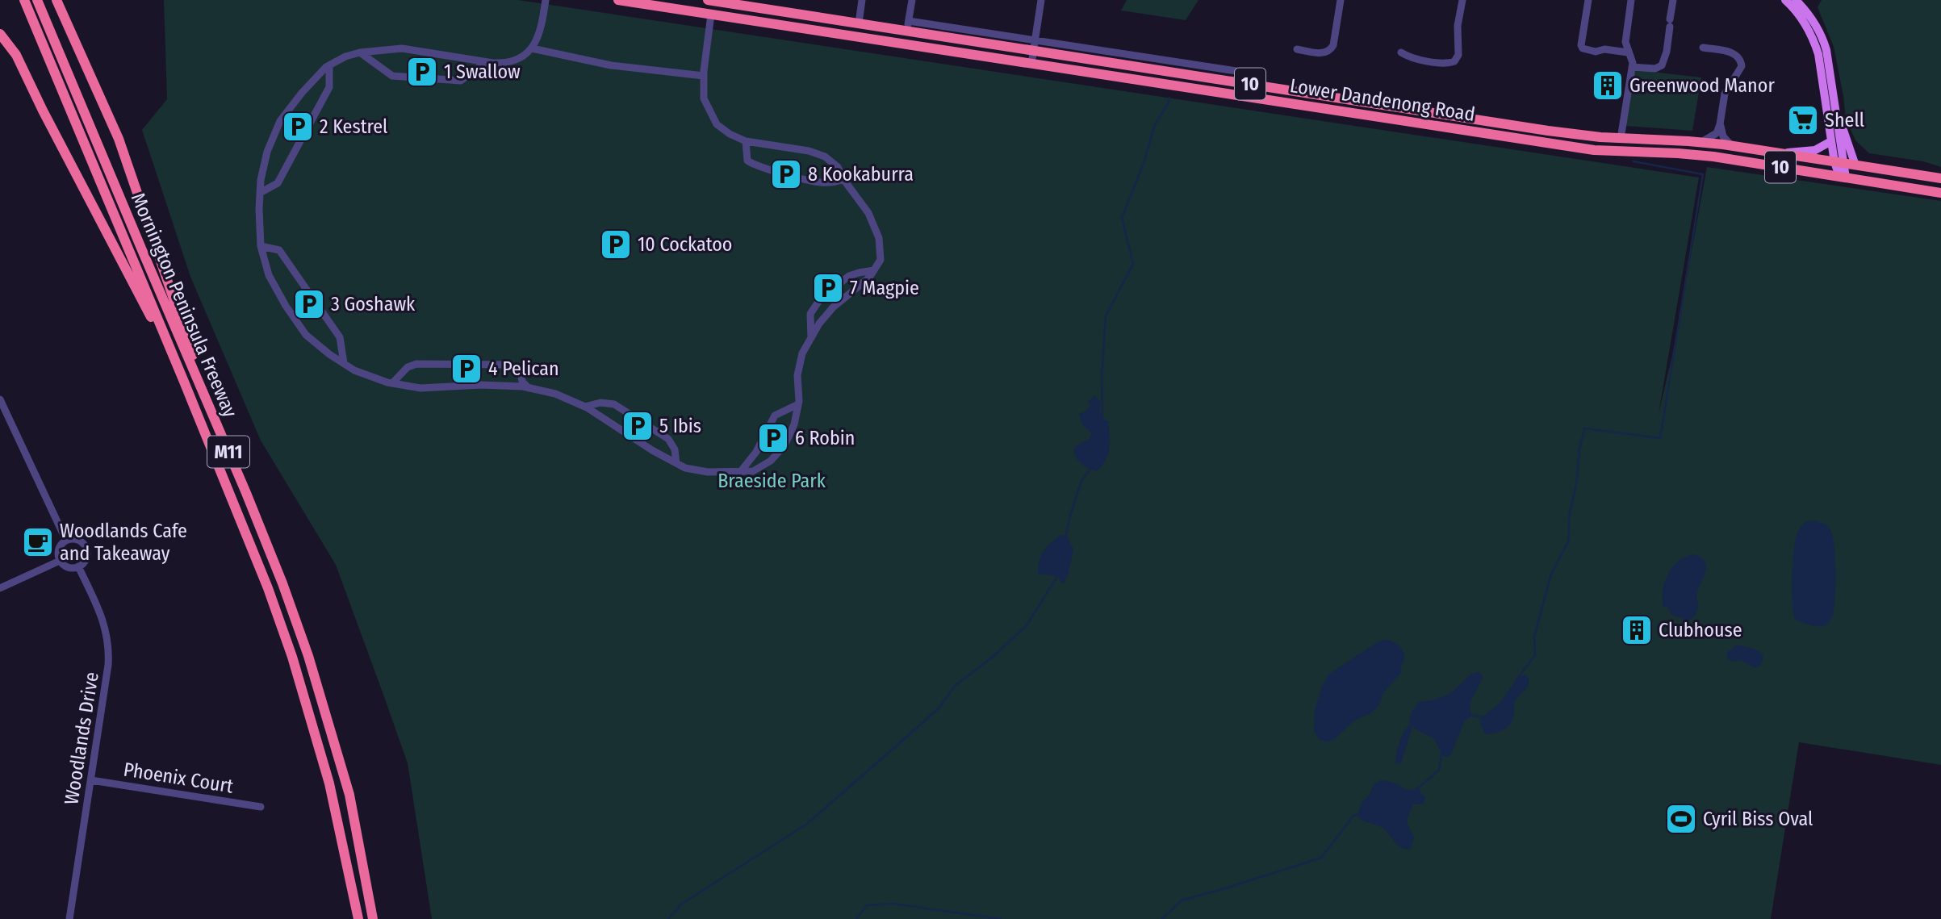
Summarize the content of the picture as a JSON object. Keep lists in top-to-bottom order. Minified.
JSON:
{"streets":{"highway":["10","Lower Dandenong Road","Mornington Peninsula Freeway","M11"],"street":["Woodlands Drive","Phoenix Court"]},"crossings":[["Woodlands Drive","Phoenix Court"]],"parks":["Braeside Park"],"places":{"parking":["1 Swallow","2 Kestrel","8 Kookaburra","10 Cockatoo","7 Magpie","3 Goshawk","4 Pelican","5 Ibis","6 Robin"],"building":["Greenwood Manor","Clubhouse"],"supermarket":["Shell"],"cafe":["Woodlands Cafe and Takeaway"],"sports":["Cyril Biss Oval"]}}
